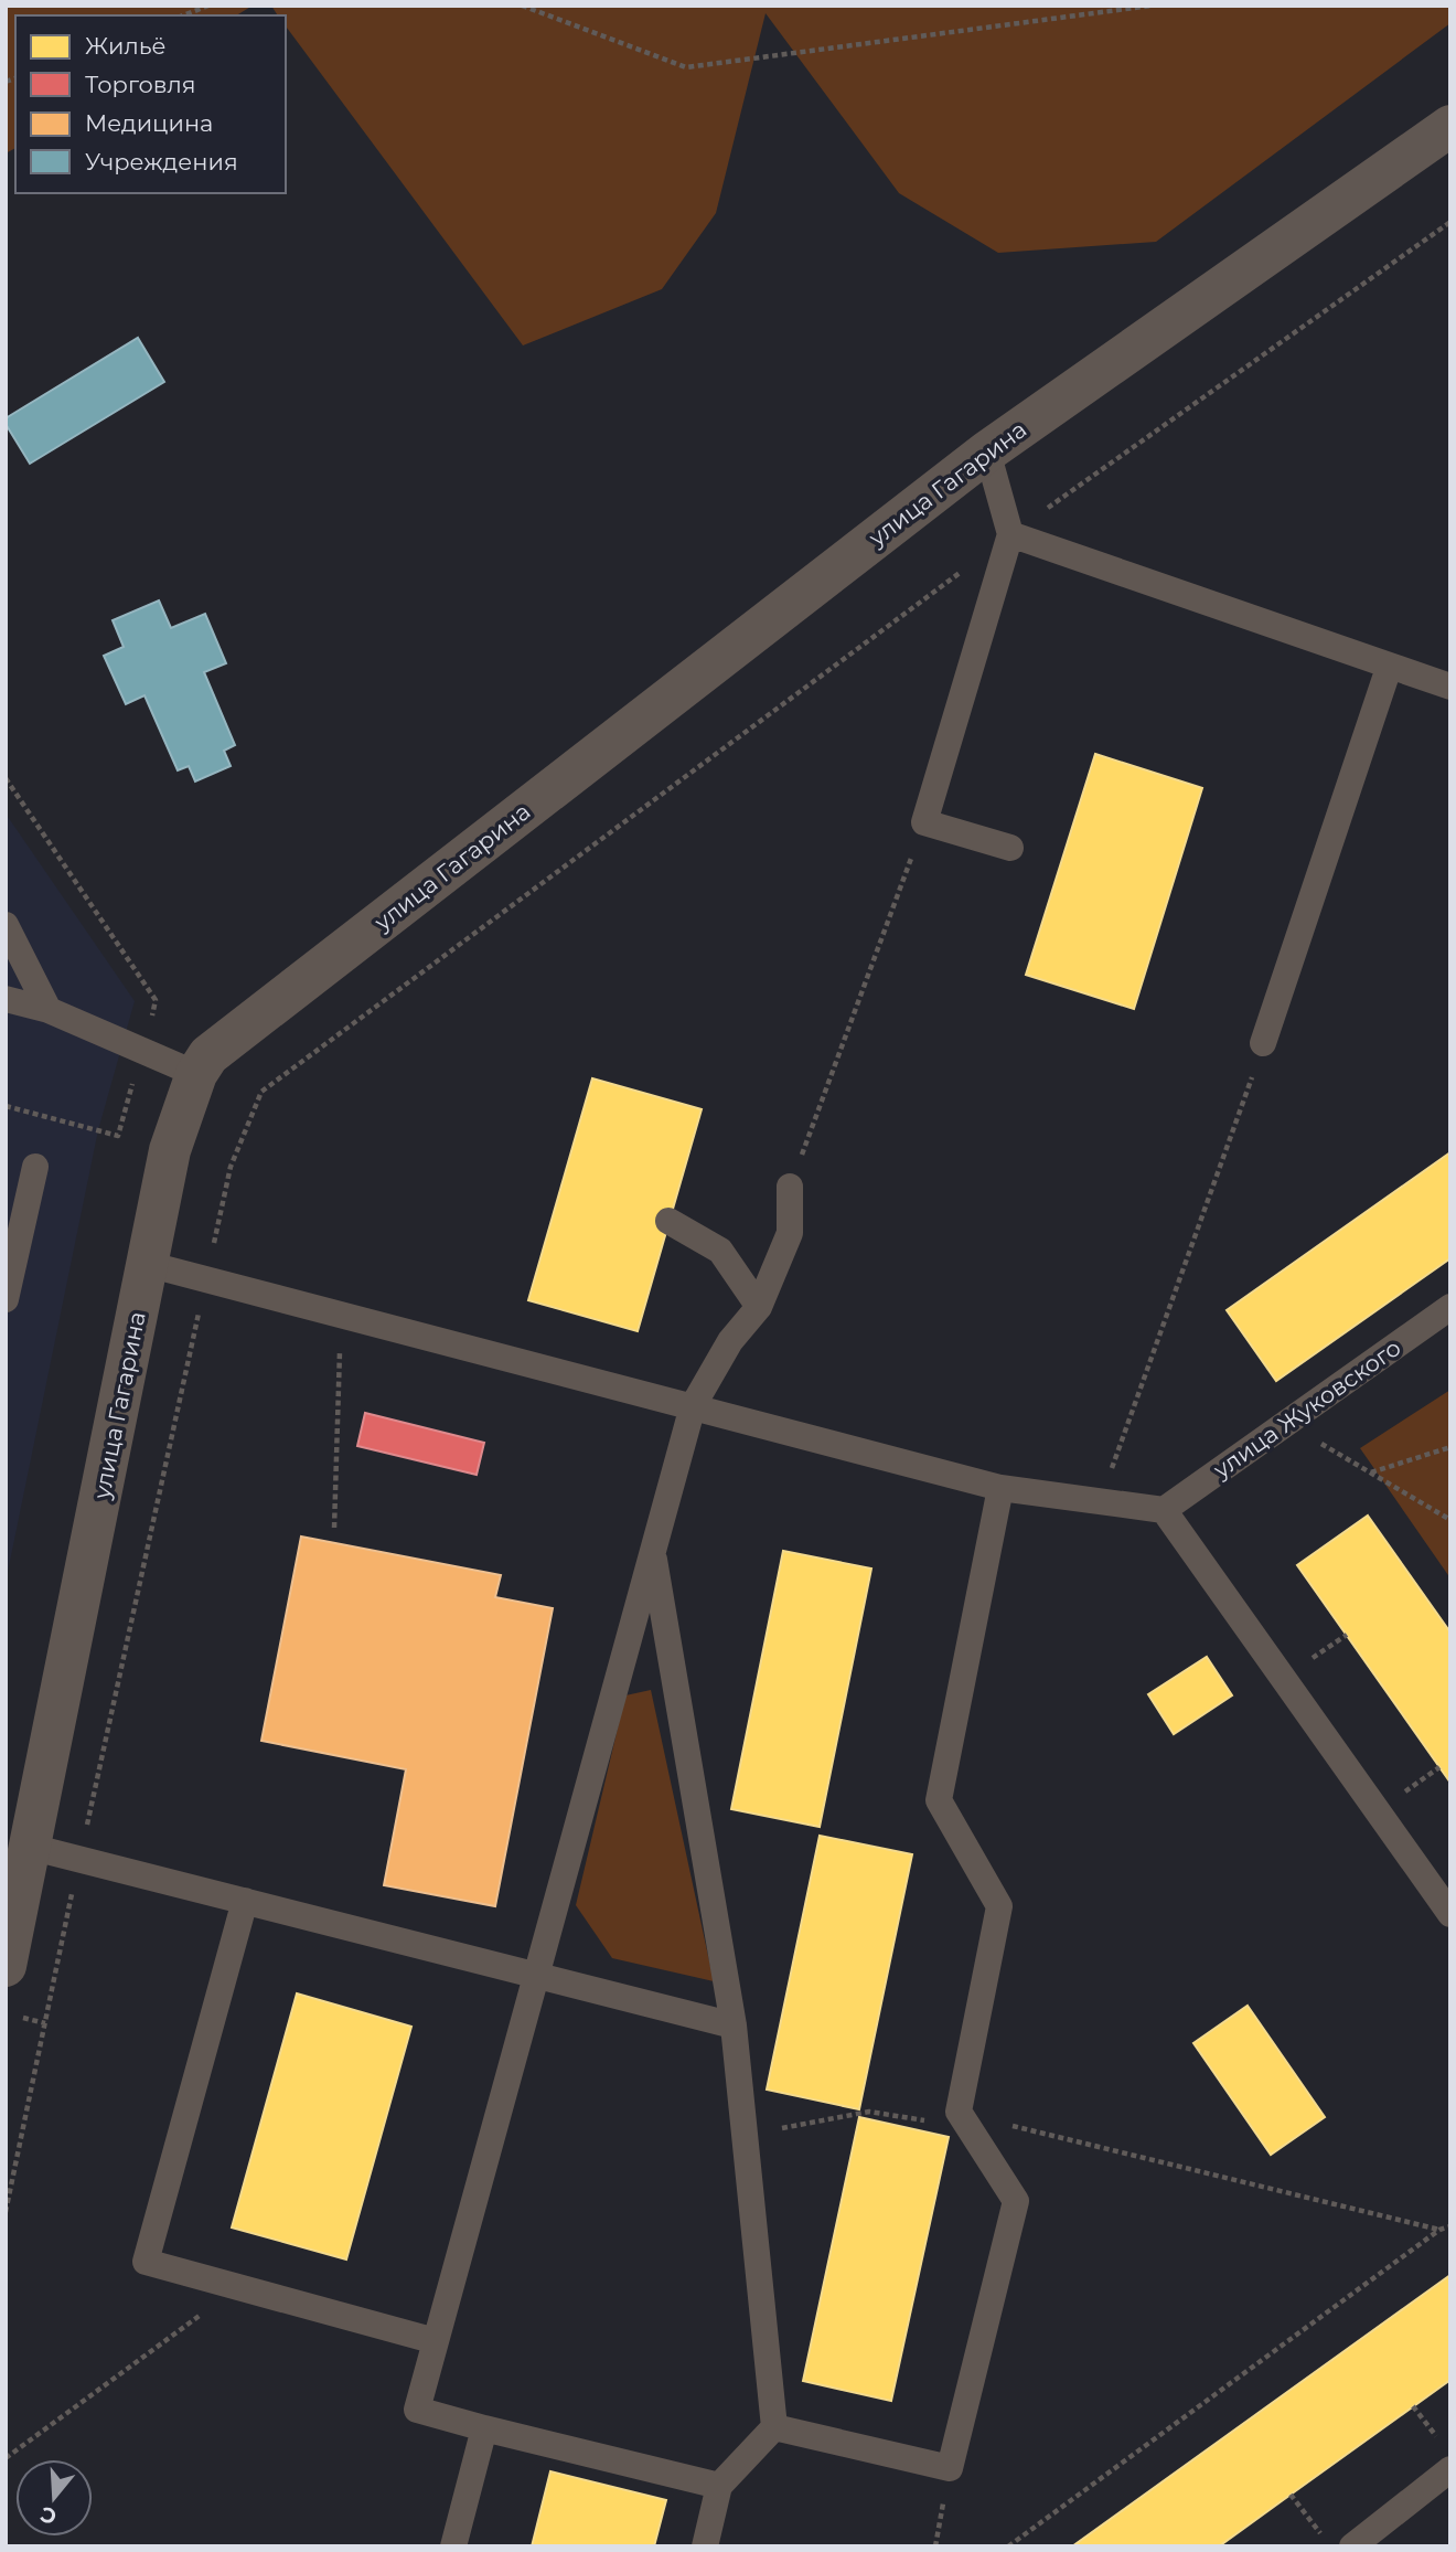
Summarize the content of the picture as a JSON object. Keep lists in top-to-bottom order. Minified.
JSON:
{"streets":{"street":["улица Гагарина"],"lane":["улица Жуковского"]},"legend":["Жильё","Торговля","Медицина","Учреждения"],"north":"bottom"}
